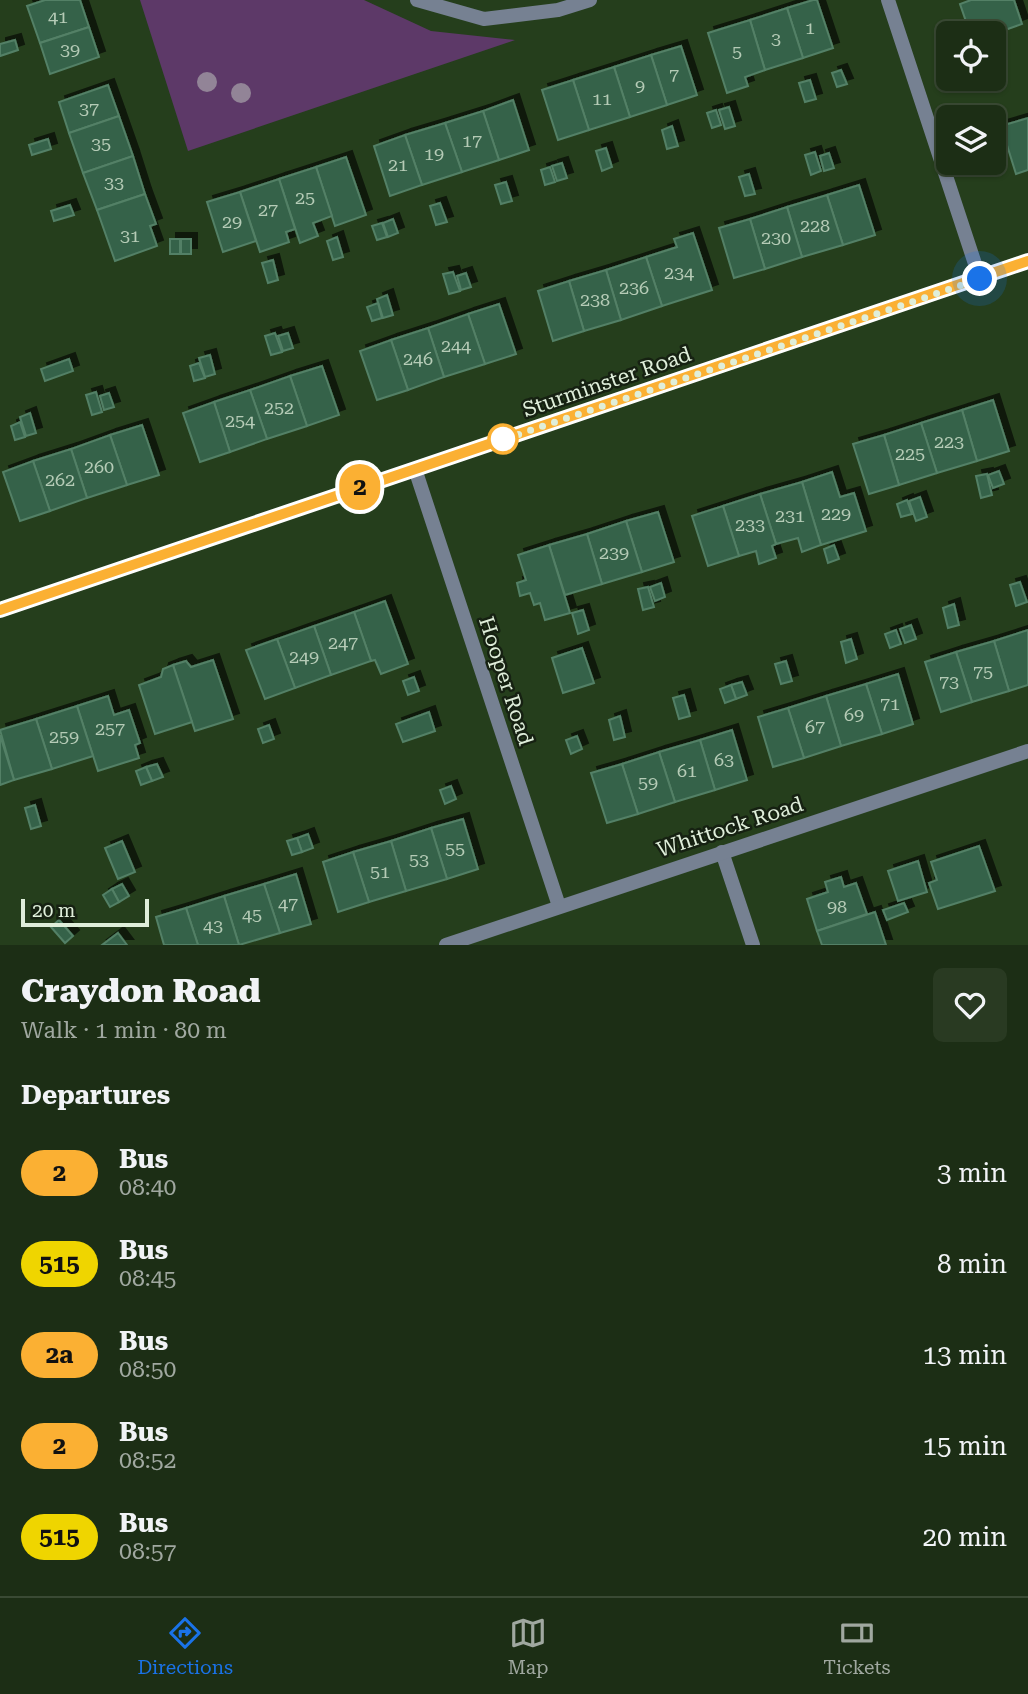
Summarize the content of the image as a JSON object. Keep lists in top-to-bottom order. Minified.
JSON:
{"streets":{"street":["Sturminster Road","Hooper Road","Whittock Road"]},"crossings":[["Sturminster Road","Hooper Road"],["Hooper Road","Whittock Road"]],"lines":["bus line 2"],"house_numbers":["41","1","3","39","5","7","9","11","37","17","35","19","21","33","25","27","29","228","31","230","234","236","238","244","246","252","254","223","225","260","262","229","231","233","239","247","249","75","73","71","69","67","257","259","63","61","59","55","53","51","47","98","45","43"],"scale_bar":"20 m","page":{"on_map":"2","scale":"20 m","heading":[["Craydon Road","Walk · 1 min · 80 m"],"Departures"],"list":[{"mark":"2","name":"Bus","note":"08:40","value":"3 min"},{"mark":"515","name":"Bus","note":"08:45","value":"8 min"},{"mark":"2a","name":"Bus","note":"08:50","value":"13 min"},{"mark":"2","name":"Bus","note":"08:52","value":"15 min"},{"mark":"515","name":"Bus","note":"08:57","value":"20 min"}],"tabs":["Directions","Map","Tickets"]}}
